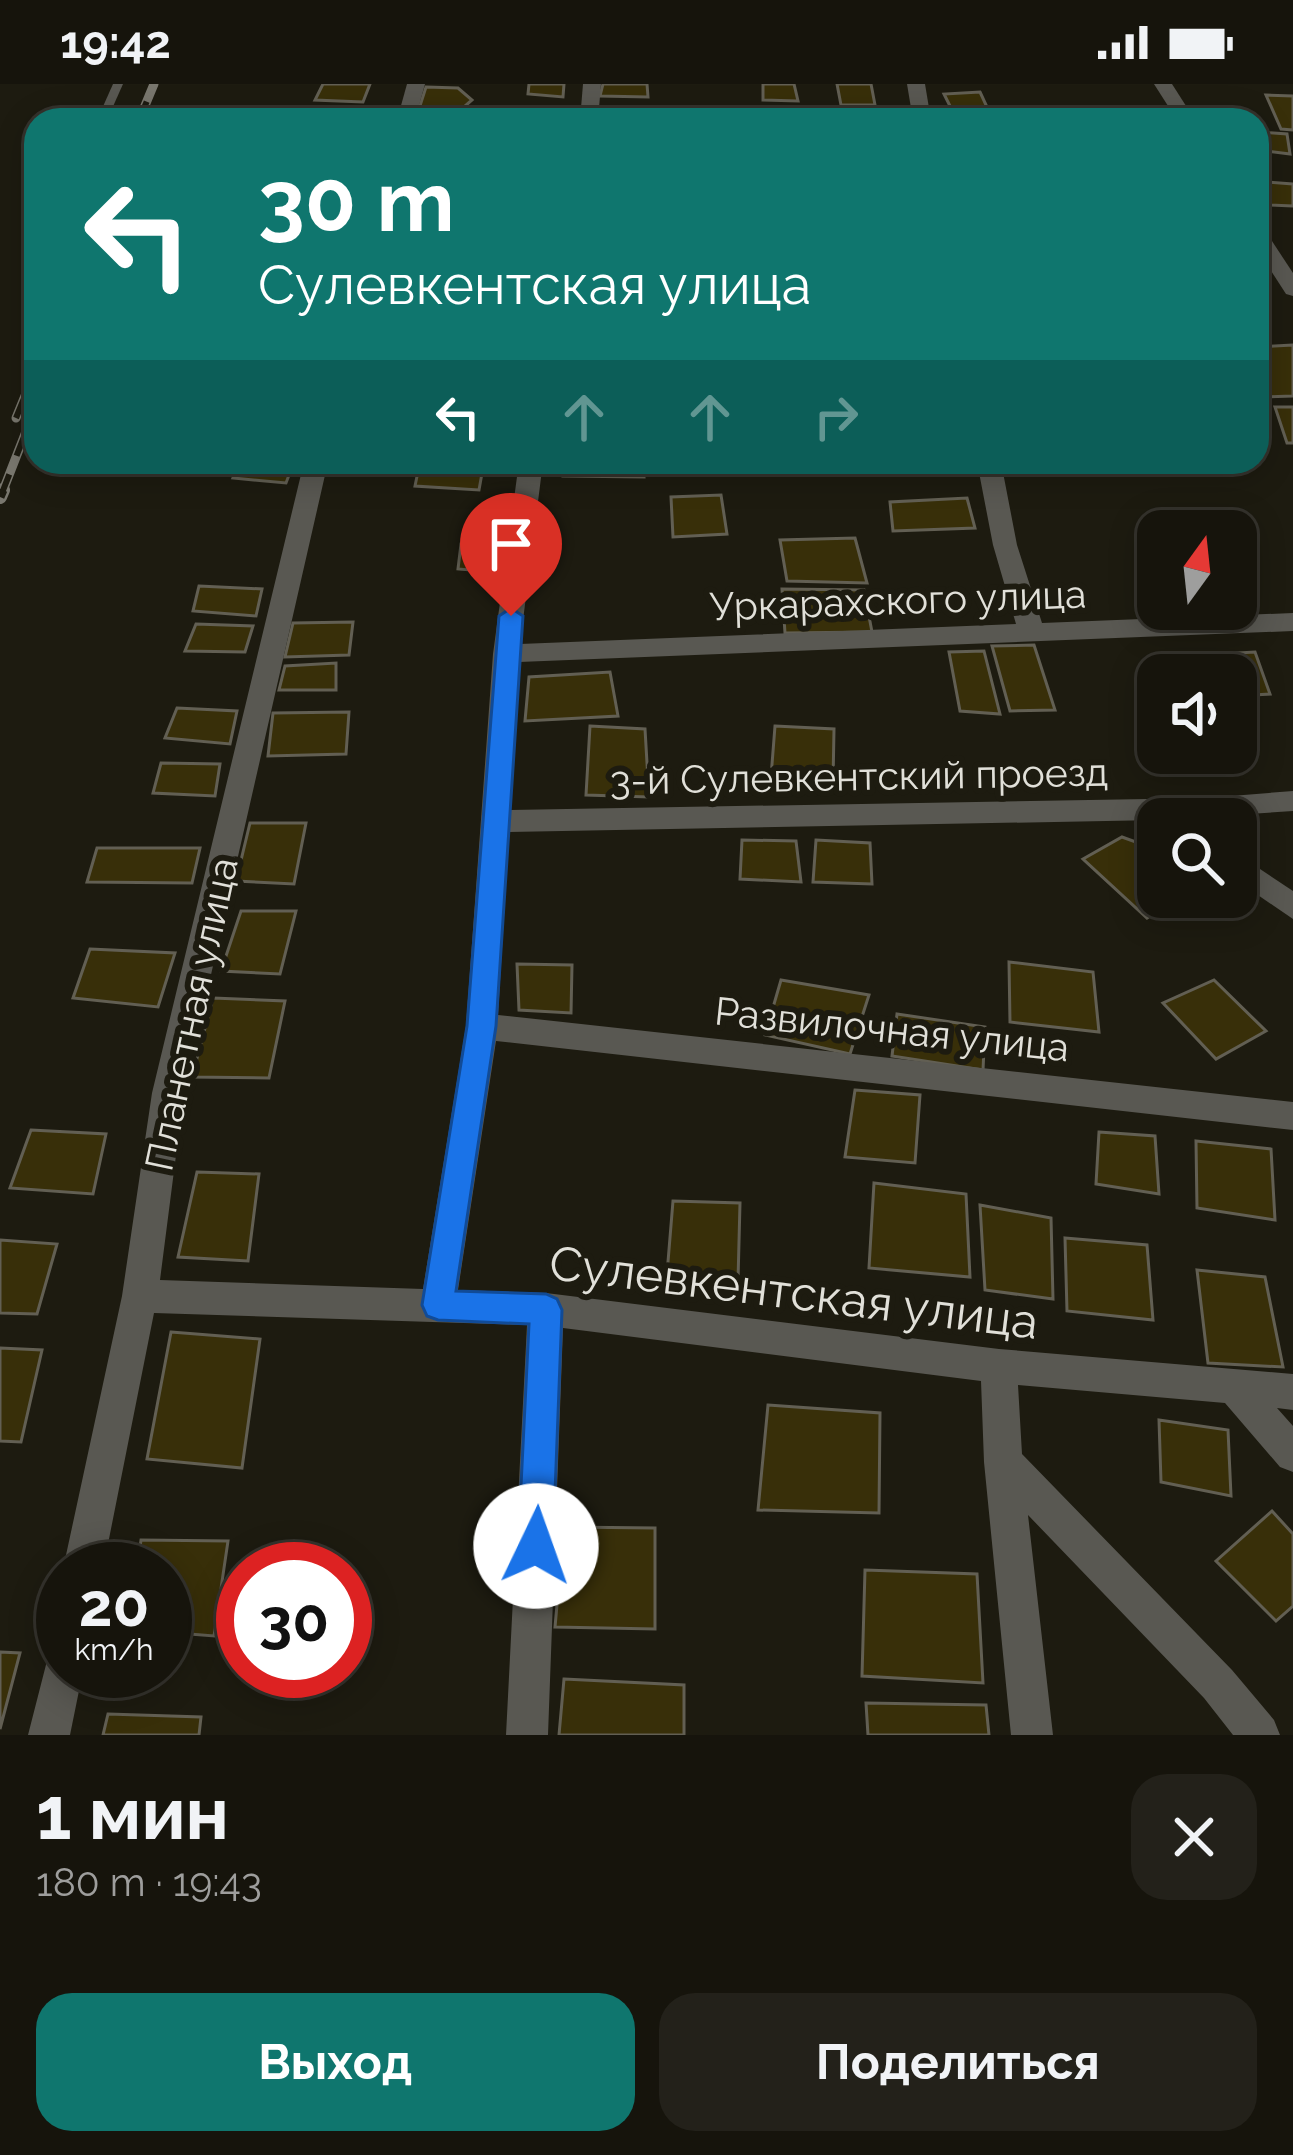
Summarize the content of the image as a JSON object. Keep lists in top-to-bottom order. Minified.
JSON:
{"streets":{"street":["Уркарахского улица","3-й Сулевкентский проезд","Планетная улица","Развилочная улица","Сулевкентская улица"]},"crossings":[["Планетная улица","Сулевкентская улица"]],"north":"top","page":{"status":"19:42","turn":["30 m","Сулевкентская улица"],"speed":"20 km/h","limit":"30","heading":["1 мин","180 m · 19:43"],"buttons":["Выход","Поделиться"]}}
